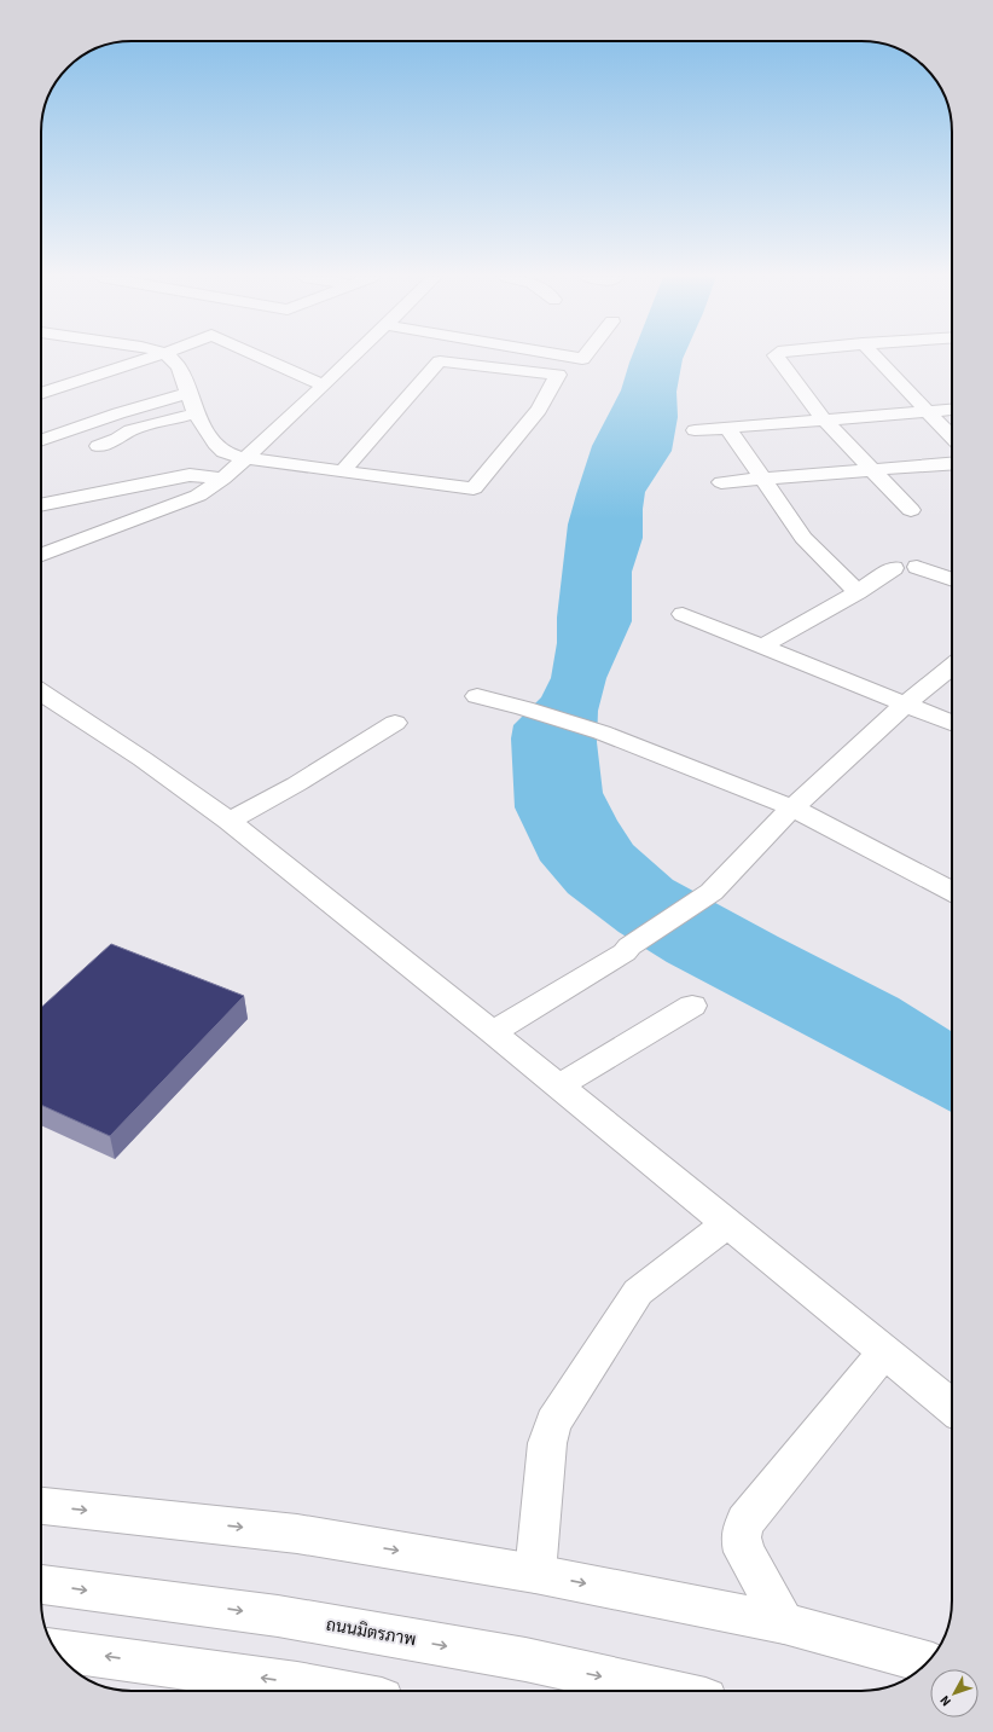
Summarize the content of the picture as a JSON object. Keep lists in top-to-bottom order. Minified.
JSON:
{"streets":{"main road":["ถนนมิตรภาพ"]},"north":"bottom left"}
